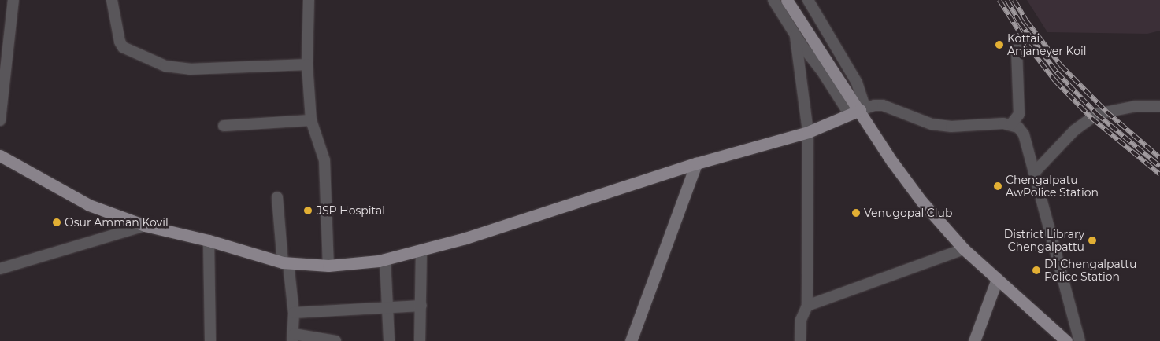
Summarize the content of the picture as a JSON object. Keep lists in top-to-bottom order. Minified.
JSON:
{"places":["Kottai Anjaneyer Koil","Chengalpatu AwPolice Station","JSP Hospital","Venugopal Club","Osur Amman Kovil","District Library Chengalpattu","D1 Chengalpattu Police Station"]}
